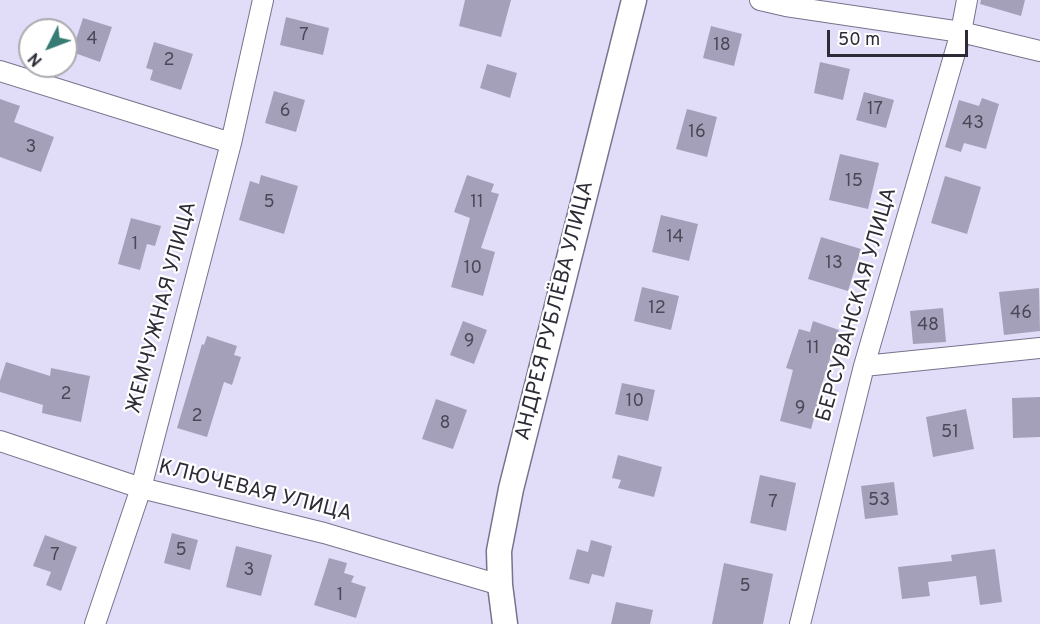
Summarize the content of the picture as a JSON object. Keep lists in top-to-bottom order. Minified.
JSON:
{"streets":{"street":["БЕРСУВАНСКАЯ УЛИЦА","ЖЕМЧУЖНАЯ УЛИЦА","АНДРЕЯ РУБЛЁВА УЛИЦА","КЛЮЧЕВАЯ УЛИЦА"]},"crossings":[["ЖЕМЧУЖНАЯ УЛИЦА","КЛЮЧЕВАЯ УЛИЦА"],["АНДРЕЯ РУБЛЁВА УЛИЦА","КЛЮЧЕВАЯ УЛИЦА"]],"house_numbers":["7","4","18","2","17","6","43","16","3","15","5","11","14","1","13","10","12","46","48","9","11","2","10","9","2","8","51","53","7","5","7","3","5","1"],"scale_bar":"50 m","north":"bottom left"}
